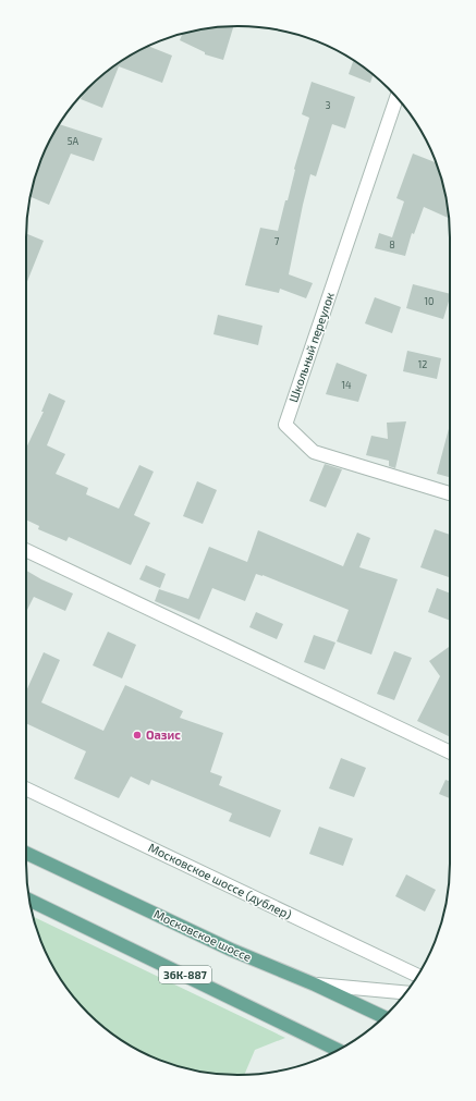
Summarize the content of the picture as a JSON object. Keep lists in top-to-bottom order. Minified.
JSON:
{"streets":{"main road":["Московское шоссе","36К-887"],"street":["Школьный переулок","Московское шоссе (дублер)"]},"places":["Оазис"],"house_numbers":["3","5А","7","8","10","12","14"]}
